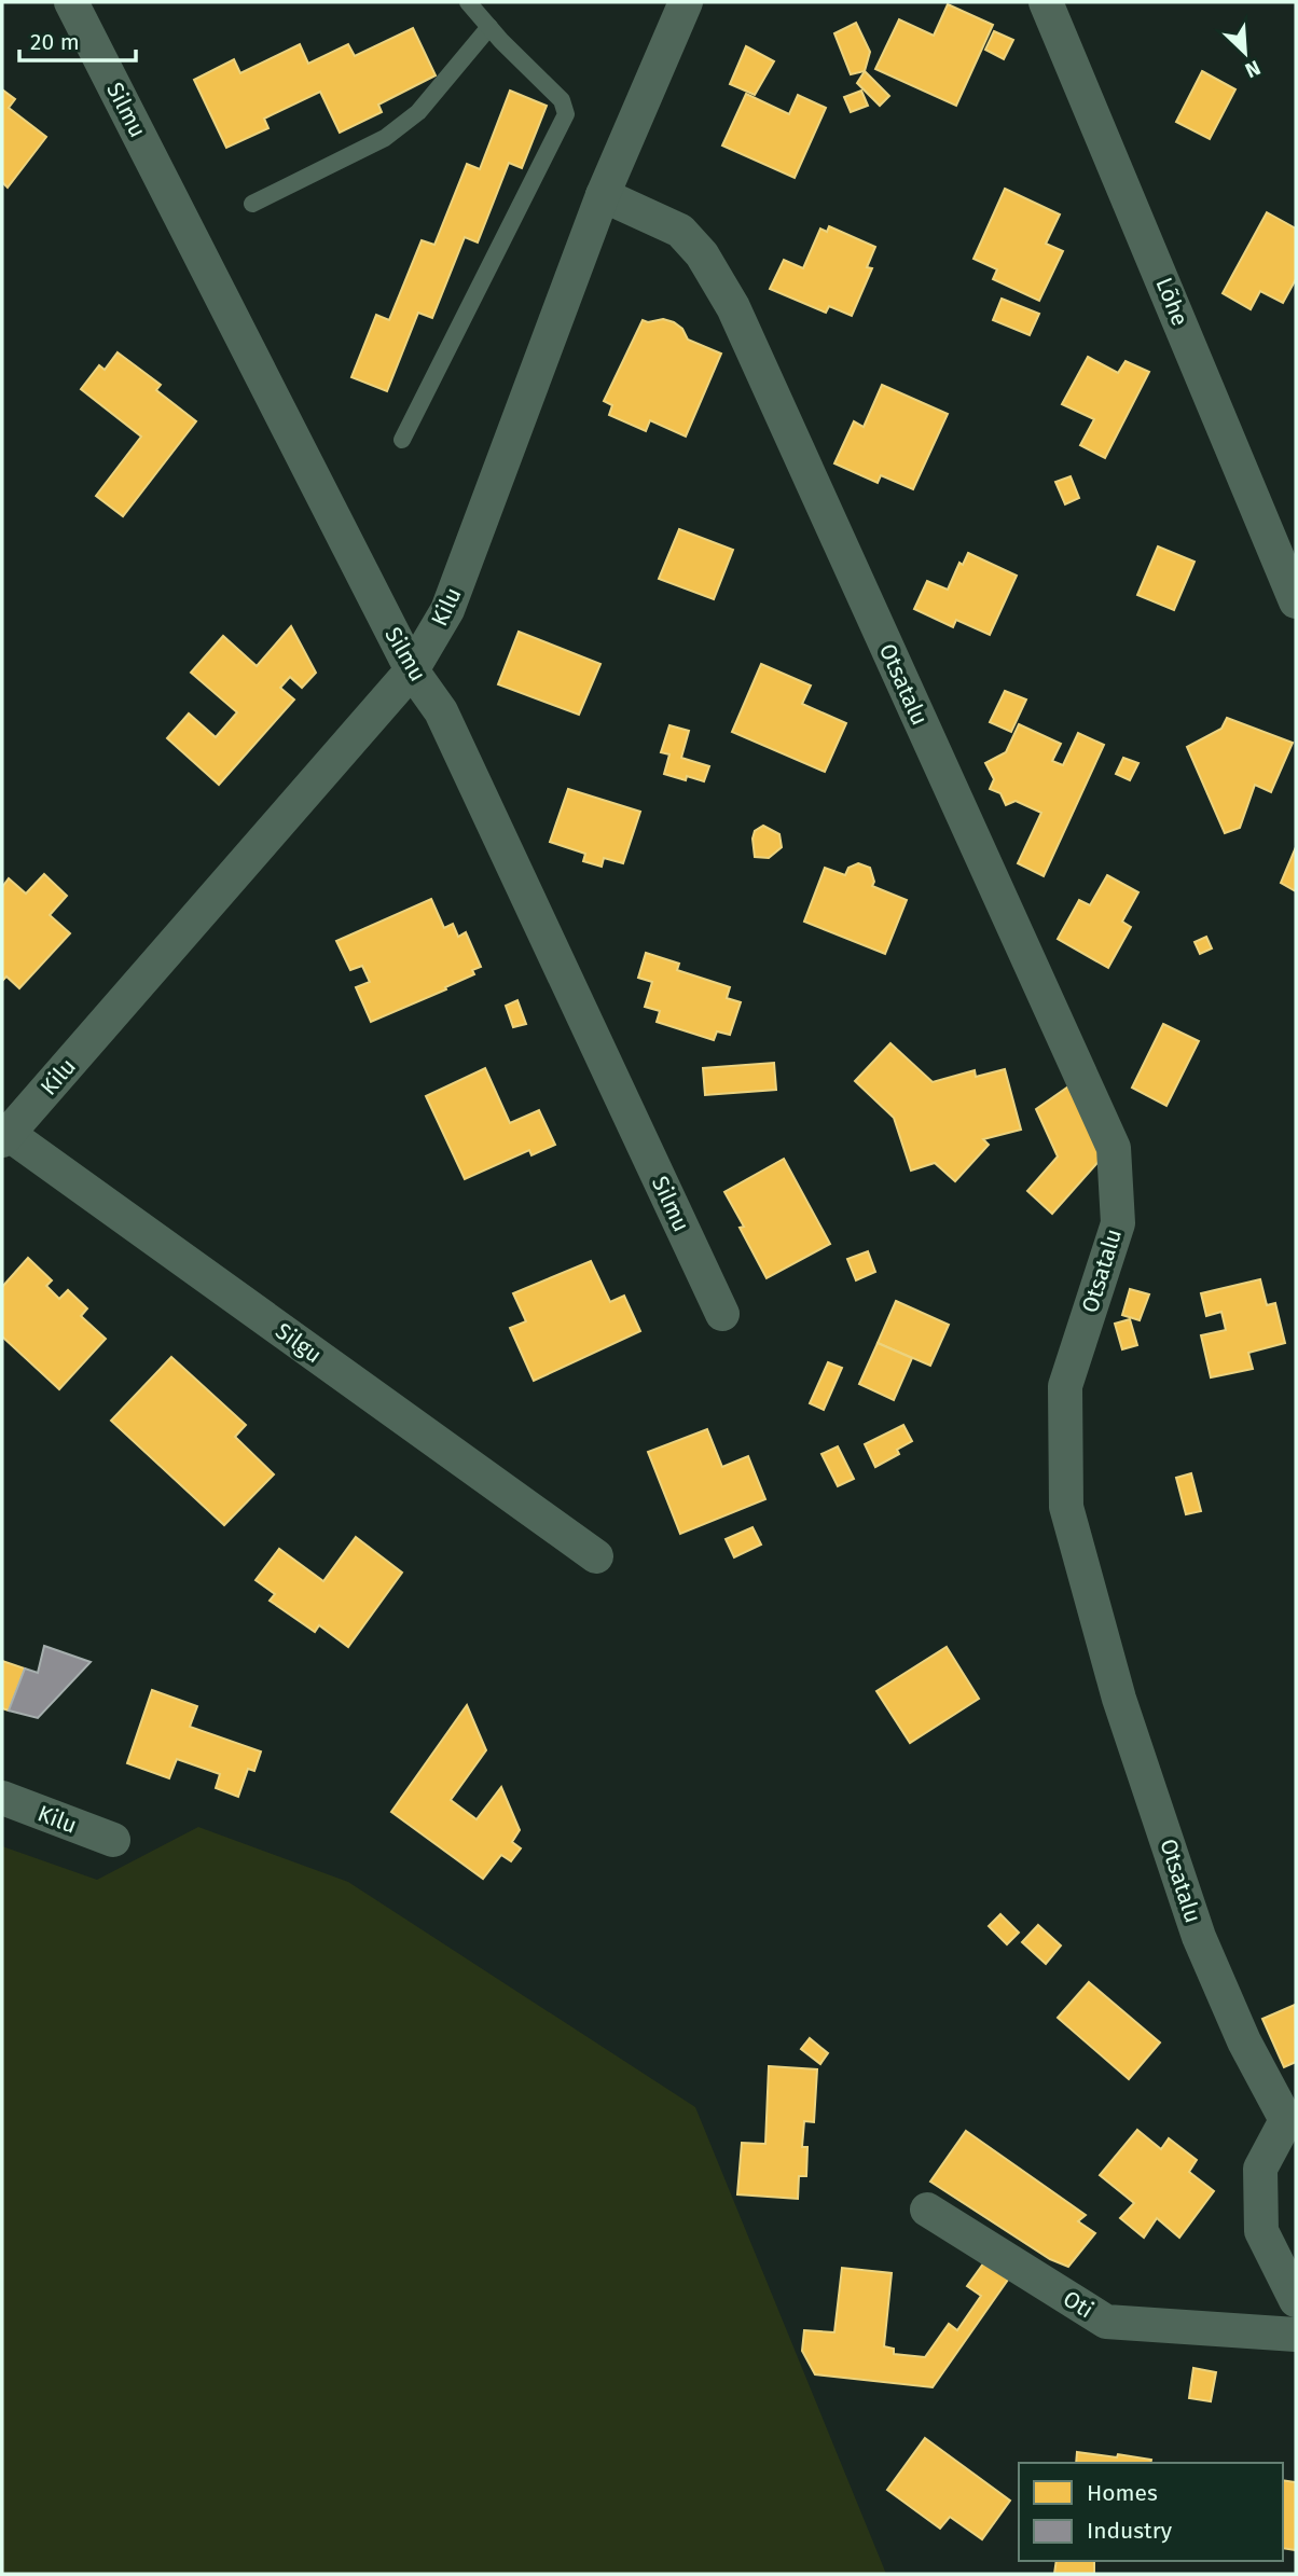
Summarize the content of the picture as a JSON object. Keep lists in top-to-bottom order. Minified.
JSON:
{"streets":{"street":["Silmu","Lõhe","Kilu","Otsatalu","Silgu","Oti"]},"crossings":[["Silmu","Kilu"],["Kilu","Otsatalu"],["Kilu","Silgu"]],"legend":["Homes","Industry"],"scale_bar":"20 m","north":"bottom right"}
